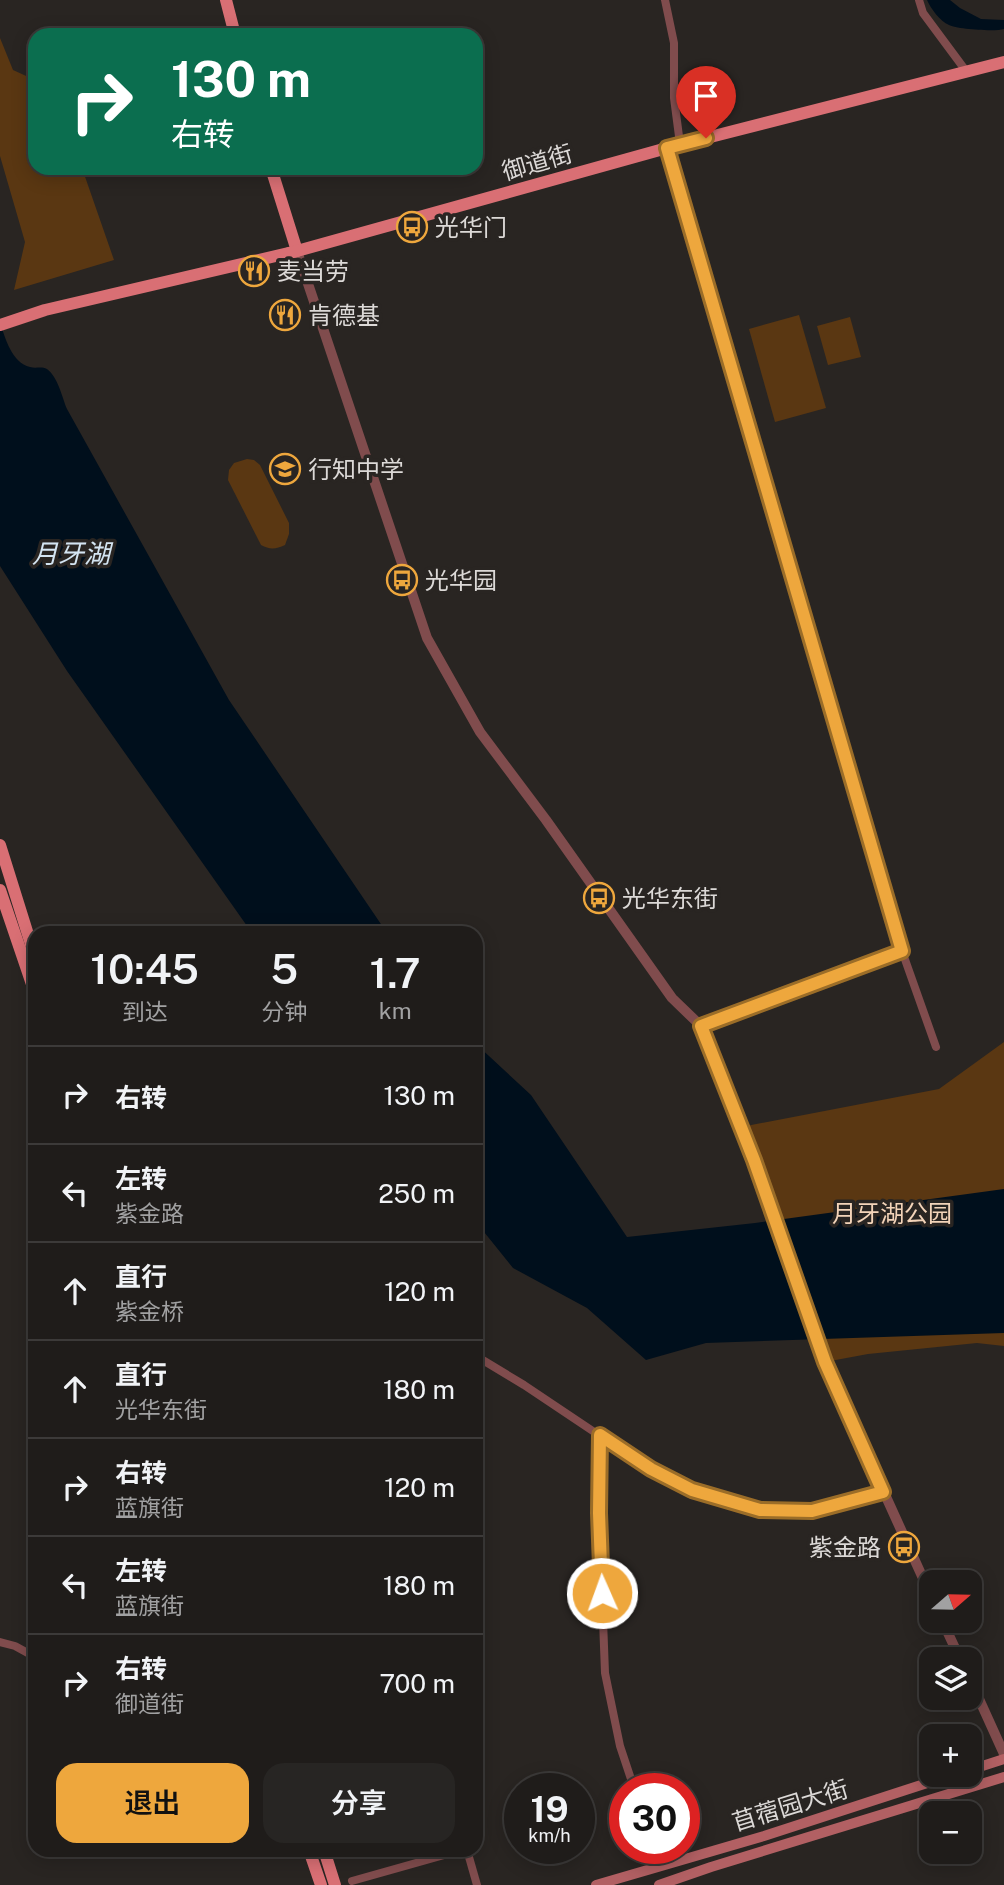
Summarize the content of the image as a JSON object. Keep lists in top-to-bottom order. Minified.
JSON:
{"streets":{"main road":["御道街","苜蓿园大街"]},"water":["月牙湖"],"parks":["月牙湖公园"],"places":{"bus stop":["光华门","光华园","光华东街","紫金路"],"restaurant":["麦当劳","肯德基"],"school or university":["行知中学"]},"north":"right","page":{"turn":["130 m","右转"],"eta":["10:45","到达","5","分钟","1.7","km"],"list":[{"name":"右转","value":"130 m"},{"name":"左转","note":"紫金路","value":"250 m"},{"name":"直行","note":"紫金桥","value":"120 m"},{"name":"直行","note":"光华东街","value":"180 m"},{"name":"右转","note":"蓝旗街","value":"120 m"},{"name":"左转","note":"蓝旗街","value":"180 m"},{"name":"右转","note":"御道街","value":"700 m"}],"map_buttons":["+","−"],"buttons":["退出","分享"],"speed":"19 km/h","limit":"30"}}
